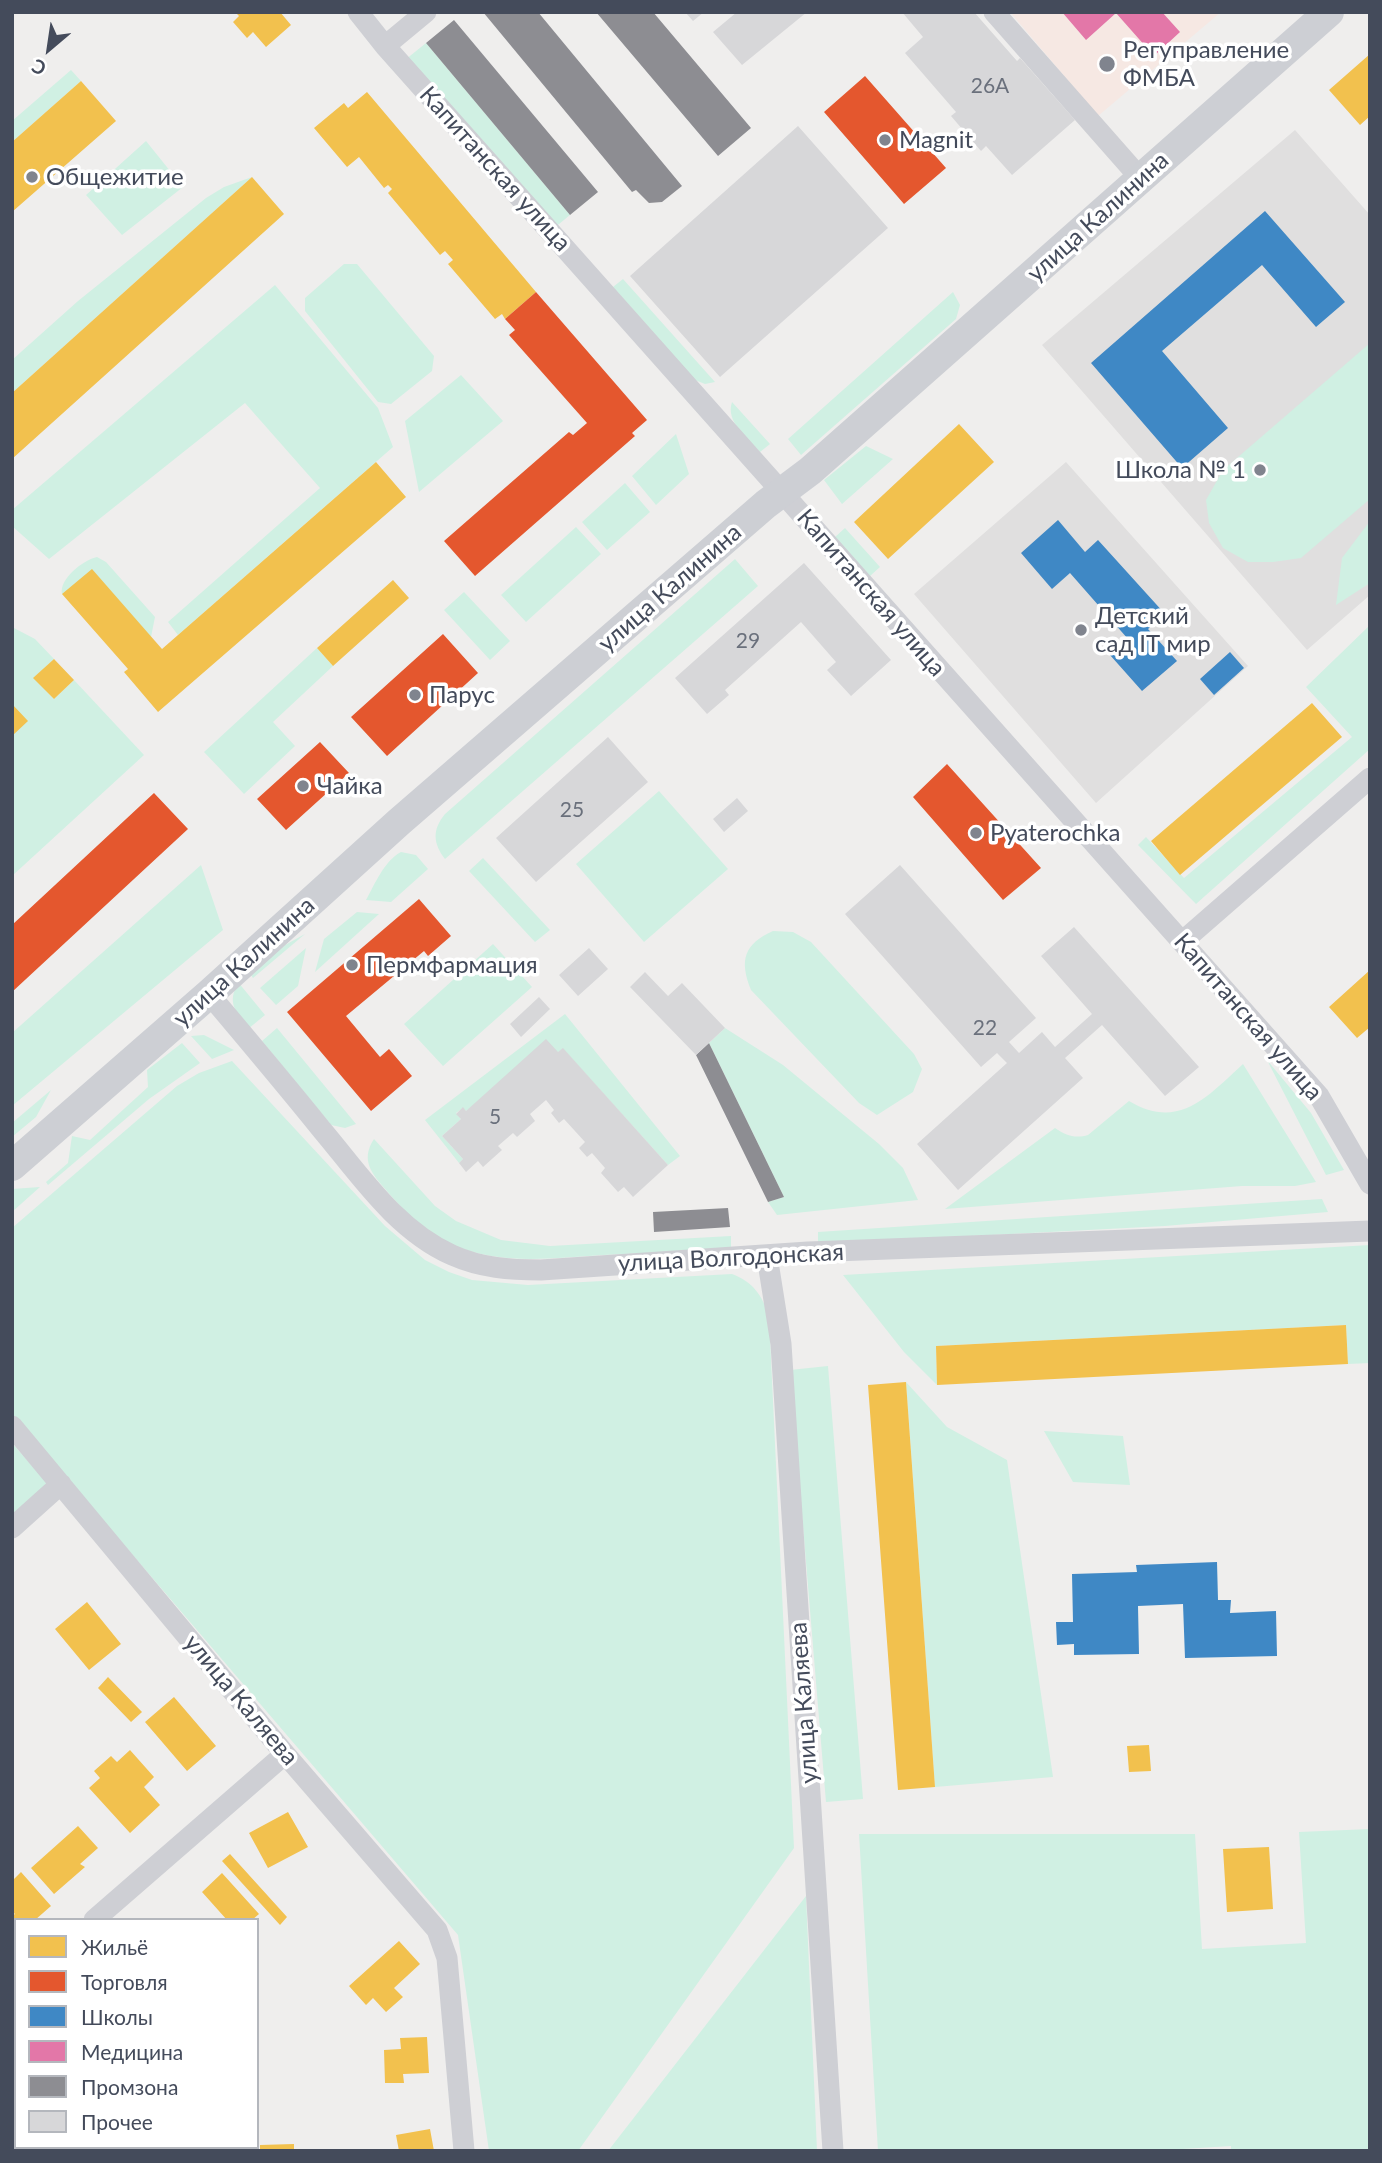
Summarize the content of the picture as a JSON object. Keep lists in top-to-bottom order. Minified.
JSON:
{"streets":{"main road":["улица Калинина"],"street":["Капитанская улица","улица Волгодонская","улица Каляева"]},"crossings":[["Капитанская улица","улица Калинина"],["улица Калинина","улица Волгодонская"],["улица Волгодонская","улица Каляева"]],"places":["Регуправление ФМБА","Magnit","Общежитие","Школа № 1","Детский сад IT мир","Парус","Чайка","Pyaterochka","Пермфармация"],"house_numbers":["26А","29","25","22","5"],"legend":["Жильё","Торговля","Школы","Медицина","Промзона","Прочее"],"north":"bottom left"}
